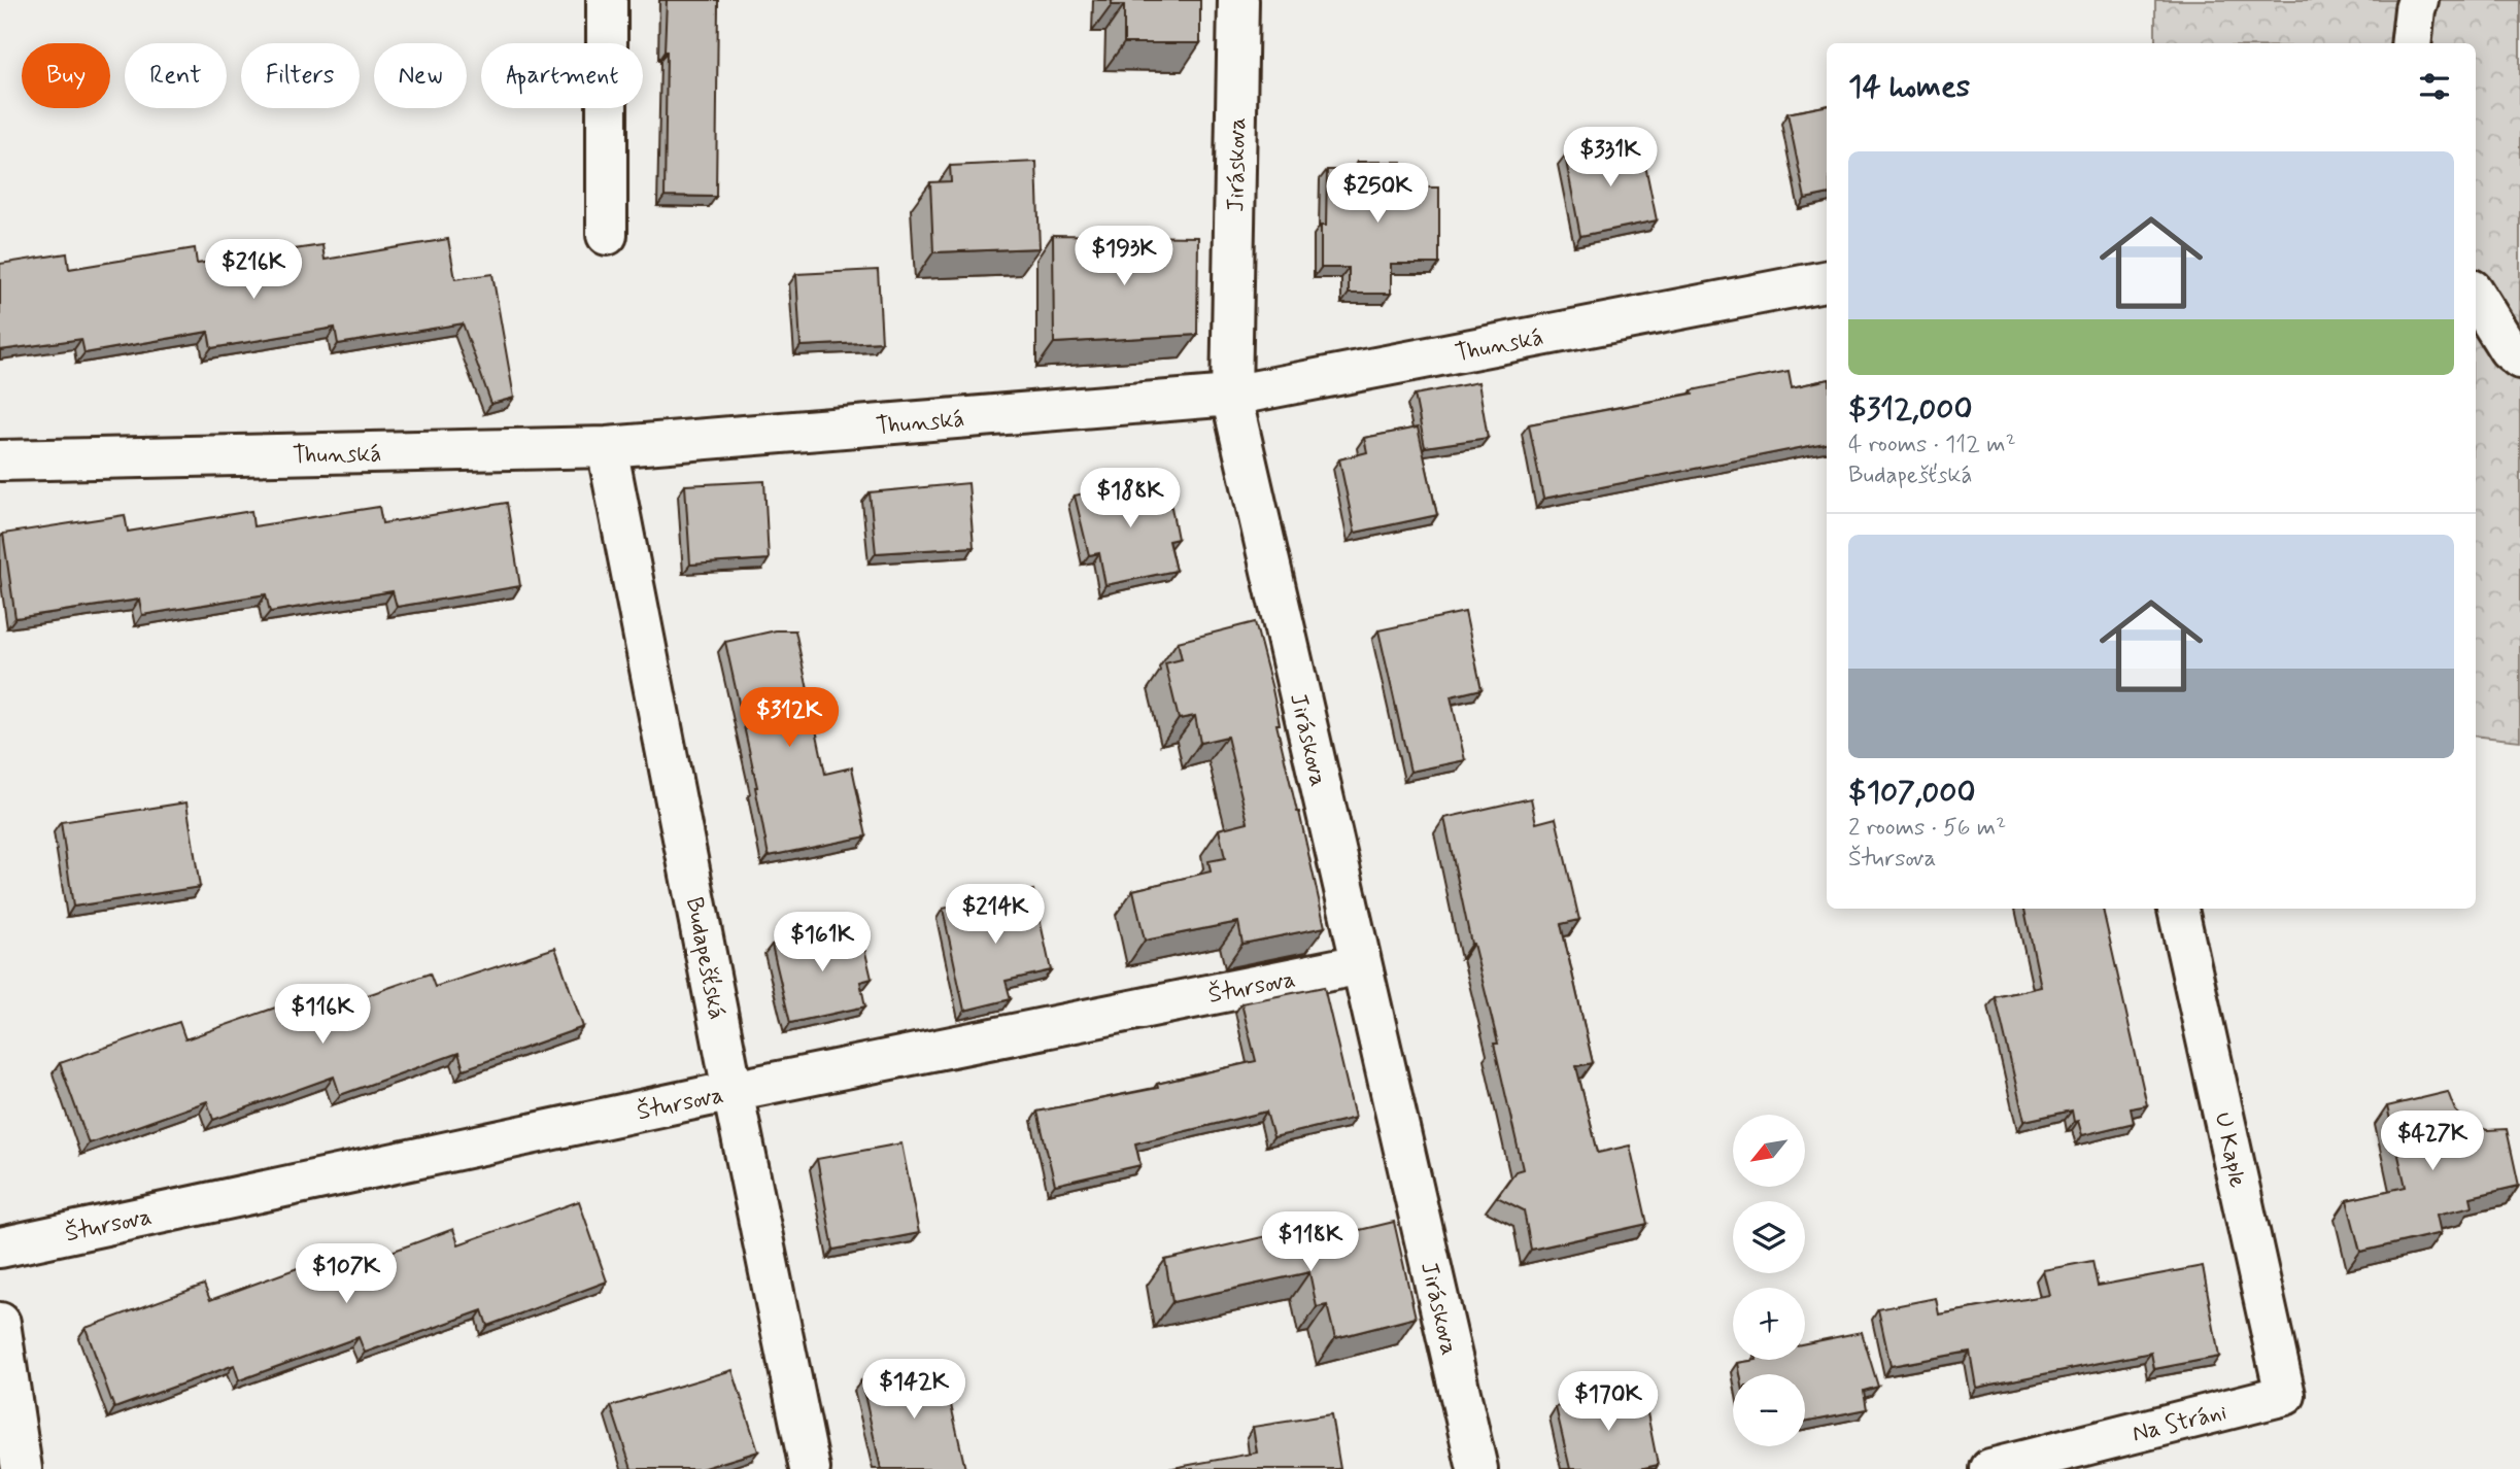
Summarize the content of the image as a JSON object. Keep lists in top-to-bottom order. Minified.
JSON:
{"streets":{"street":["Jiráskova","Thunská","Budapešťská","Štursova","U Kaple","Na Stráni"]},"crossings":[["Jiráskova","Thunská"],["Jiráskova","Štursova"],["Thunská","Budapešťská"],["Budapešťská","Štursova"],["U Kaple","Na Stráni"]],"north":"bottom left","page":{"chip":["Buy","Rent","Filters","New","Apartment"],"heading":"14 homes","price":["$331K","$250K","$193K","$216K","$188K","$312K","$214K","$161K","$116K","$427K","$118K","$107K","$142K","$170K"],"list":[{"name":"$312,000","note":"4 rooms · 112 m² · Budapešťská"},{"name":"$107,000","note":"2 rooms · 56 m² · Štursova"}],"map_buttons":["+","−"]}}
